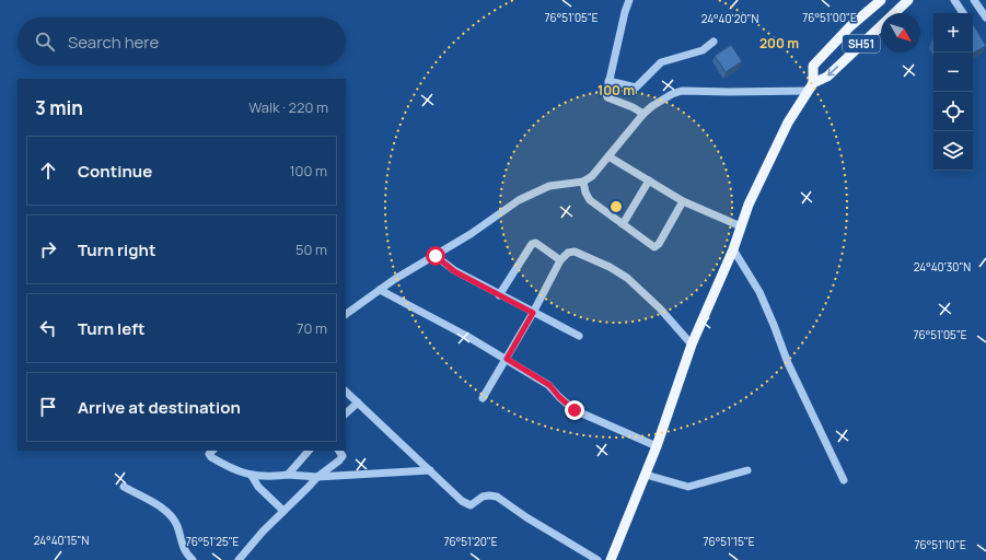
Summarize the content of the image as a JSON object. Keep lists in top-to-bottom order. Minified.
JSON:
{"streets":{"main road":["SH51"]},"north":"bottom right","page":{"map_buttons":["+","−"],"search":"Search here","heading":["3 min","Walk · 220 m"],"list":[["Continue","100 m"],["Turn right","50 m"],["Turn left","70 m"],"Arrive at destination"]},"coordinates":["76°51'00\"E","76°51'05\"E","24°40'20\"N","24°40'30\"N","24°40'15\"N","76°51'25\"E","76°51'20\"E","76°51'15\"E","76°51'10\"E"],"rings":["200 m","100 m"]}
